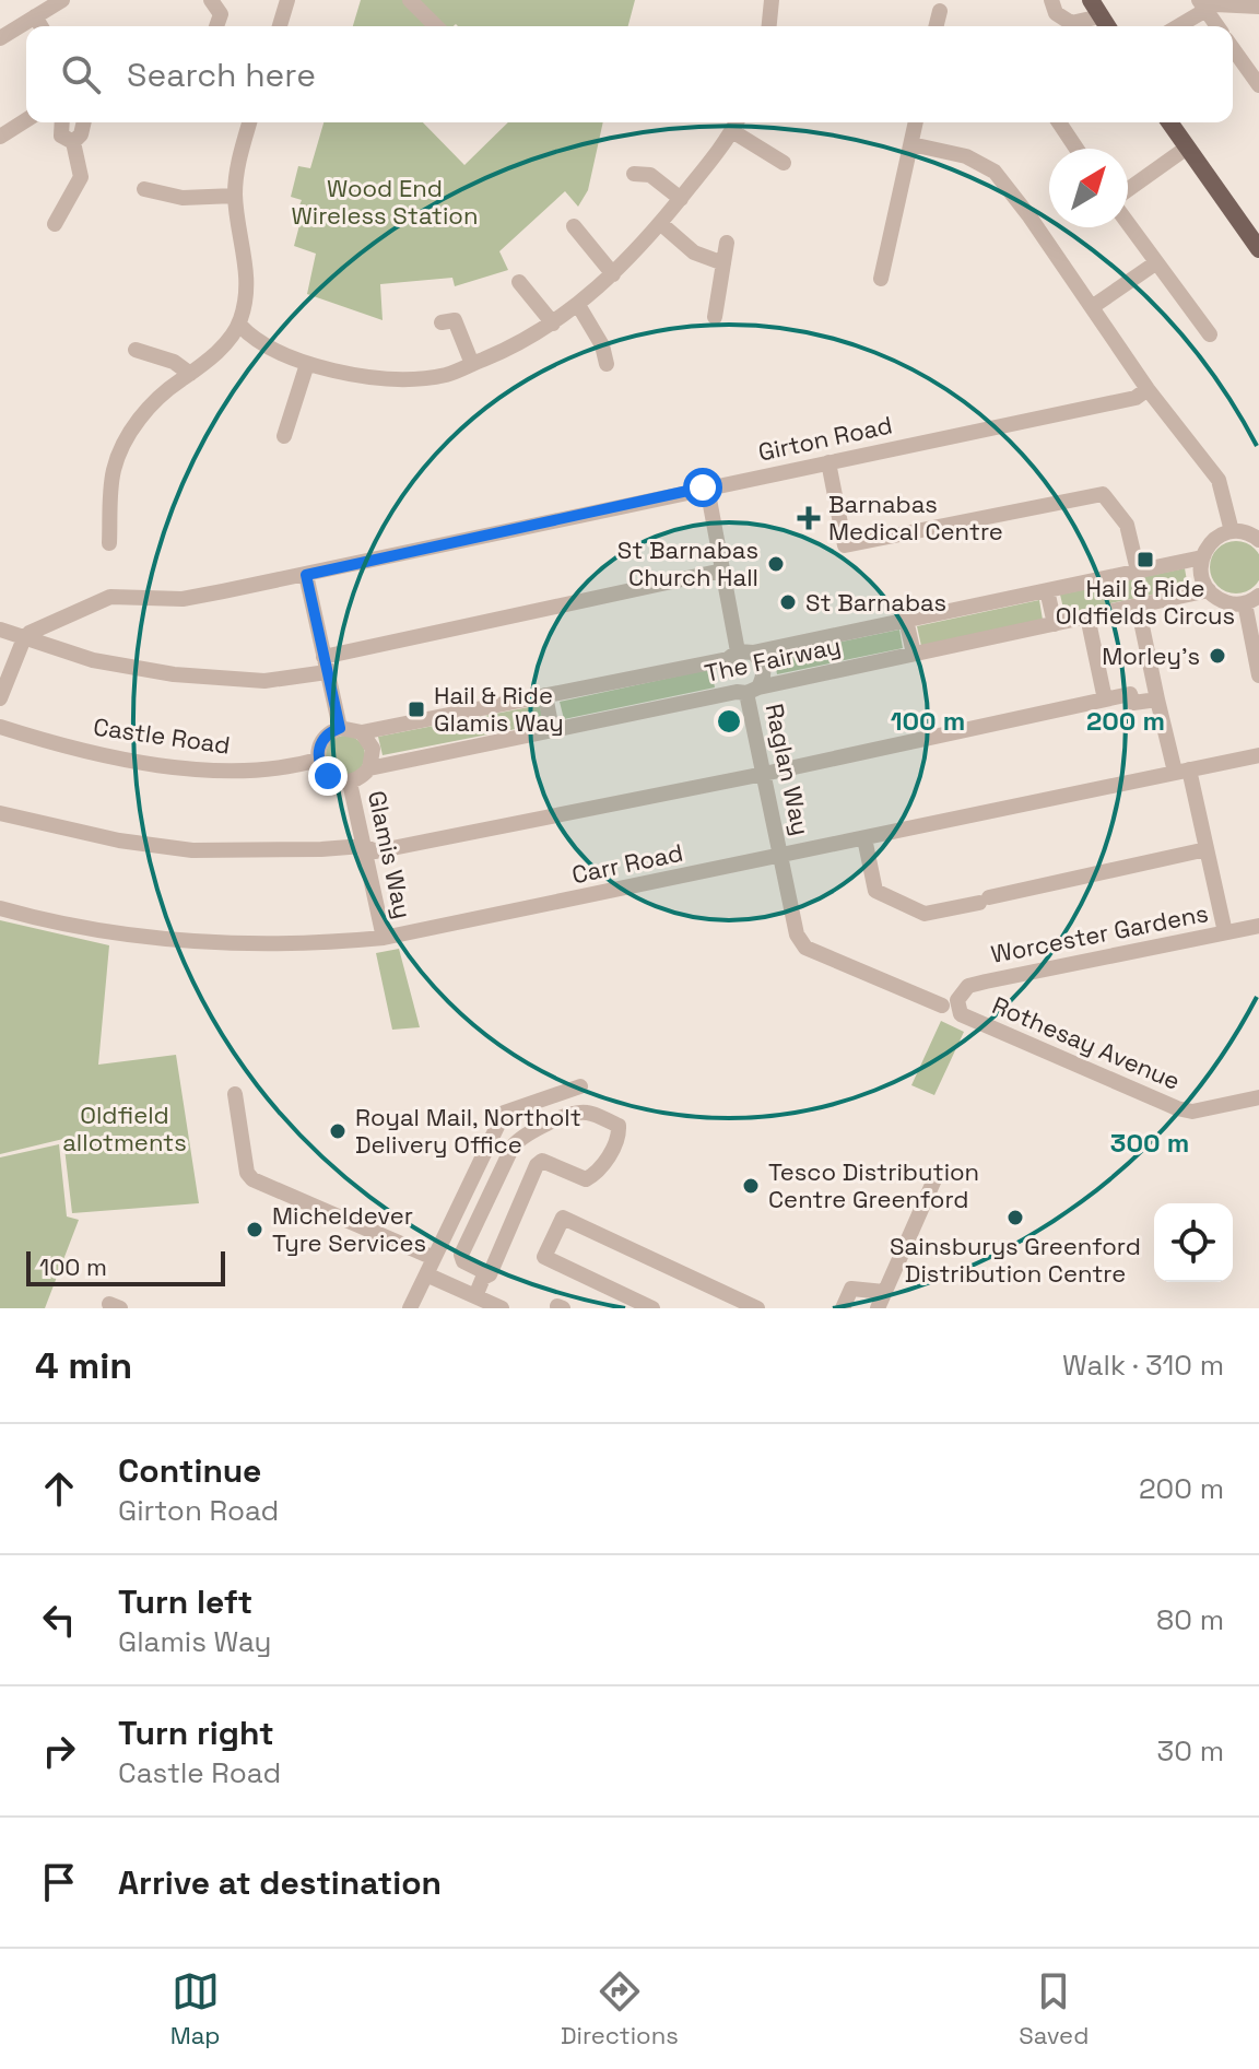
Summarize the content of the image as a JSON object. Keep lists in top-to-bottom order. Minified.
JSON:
{"streets":{"street":["Girton Road","The Fairway","Castle Road","Raglan Way","Glamis Way","Carr Road","Worcester Gardens","Rothesay Avenue"]},"crossings":[["The Fairway","Castle Road"],["The Fairway","Raglan Way"],["The Fairway","Glamis Way"],["Castle Road","Glamis Way"],["Raglan Way","Carr Road"],["Raglan Way","Rothesay Avenue"],["Glamis Way","Carr Road"],["Carr Road","Rothesay Avenue"],["Worcester Gardens","Rothesay Avenue"]],"parks":["Wood End Wireless Station","Oldfield allotments"],"places":{"health":["Barnabas Medical Centre"],"transit":["Hail & Ride Oldfields Circus","Hail & Ride Glamis Way"],"other":["St Barnabas Church Hall","St Barnabas","Morley's","Royal Mail, Northolt Delivery Office","Tesco Distribution Centre Greenford","Sainsburys Greenford Distribution Centre","Micheldever Tyre Services"]},"scale_bar":"100 m","north":"top right","page":{"search":"Search here","scale":"100 m","heading":["4 min","Walk · 310 m"],"list":[["Continue","Girton Road","200 m"],["Turn left","Glamis Way","80 m"],["Turn right","Castle Road","30 m"],"Arrive at destination"],"nav":["Map","Directions","Saved"]},"rings":["100 m","200 m","300 m"]}
